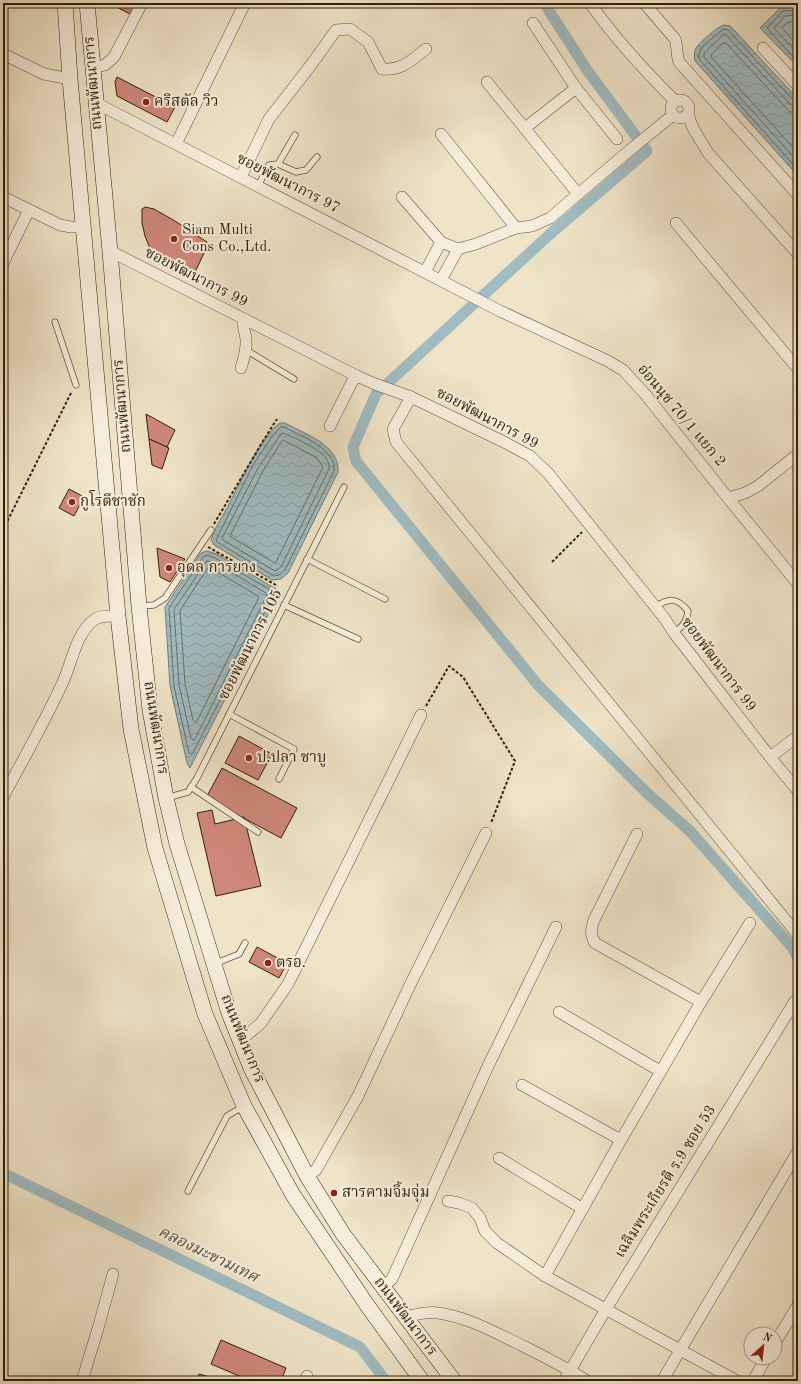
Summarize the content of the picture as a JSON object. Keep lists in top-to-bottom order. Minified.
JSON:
{"streets":{"main road":["ถนนพัฒนาการ"],"street":["ซอยพัฒนาการ 97","ซอยพัฒนาการ 99","อ่อนนุช 70/1 แยก 2","เฉลิมพระเกียรติ ร.9 ซอย 53"],"lane":["ซอยพัฒนาการ 105"]},"crossings":[["ถนนพัฒนาการ","ซอยพัฒนาการ 97"],["ถนนพัฒนาการ","ซอยพัฒนาการ 99"],["ซอยพัฒนาการ 97","อ่อนนุช 70/1 แยก 2"]],"water":["คลองมะขามเทศ"],"places":["คริสตัล วิว","Siam Multi Cons Co.,Ltd.","กูโรตีชาชัก","อุดล การยาง","ป.ปลา ชาบู","ตรอ.","สารคามจิ้มจุ่ม"],"north":"top right"}
